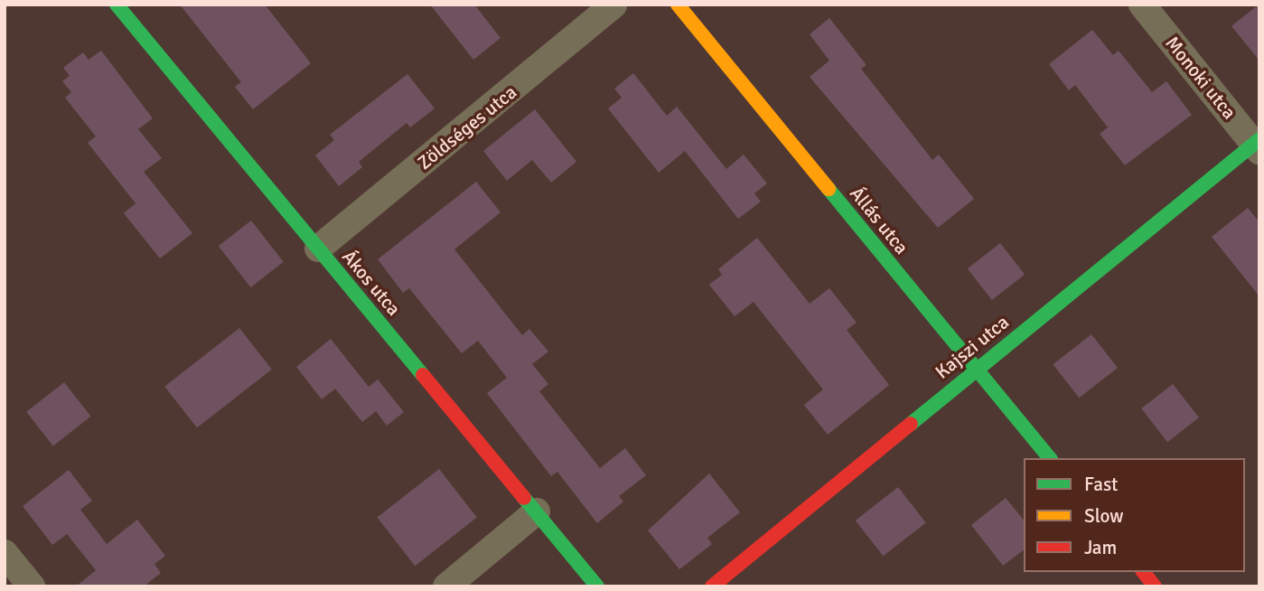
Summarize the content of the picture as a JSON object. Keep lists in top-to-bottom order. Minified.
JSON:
{"streets":{"street":["Monoki utca","Zöldséges utca","Állás utca","Ákos utca","Kajszi utca"]},"crossings":[["Monoki utca","Kajszi utca"],["Zöldséges utca","Ákos utca"],["Állás utca","Kajszi utca"]],"legend":["Fast","Slow","Jam"]}
